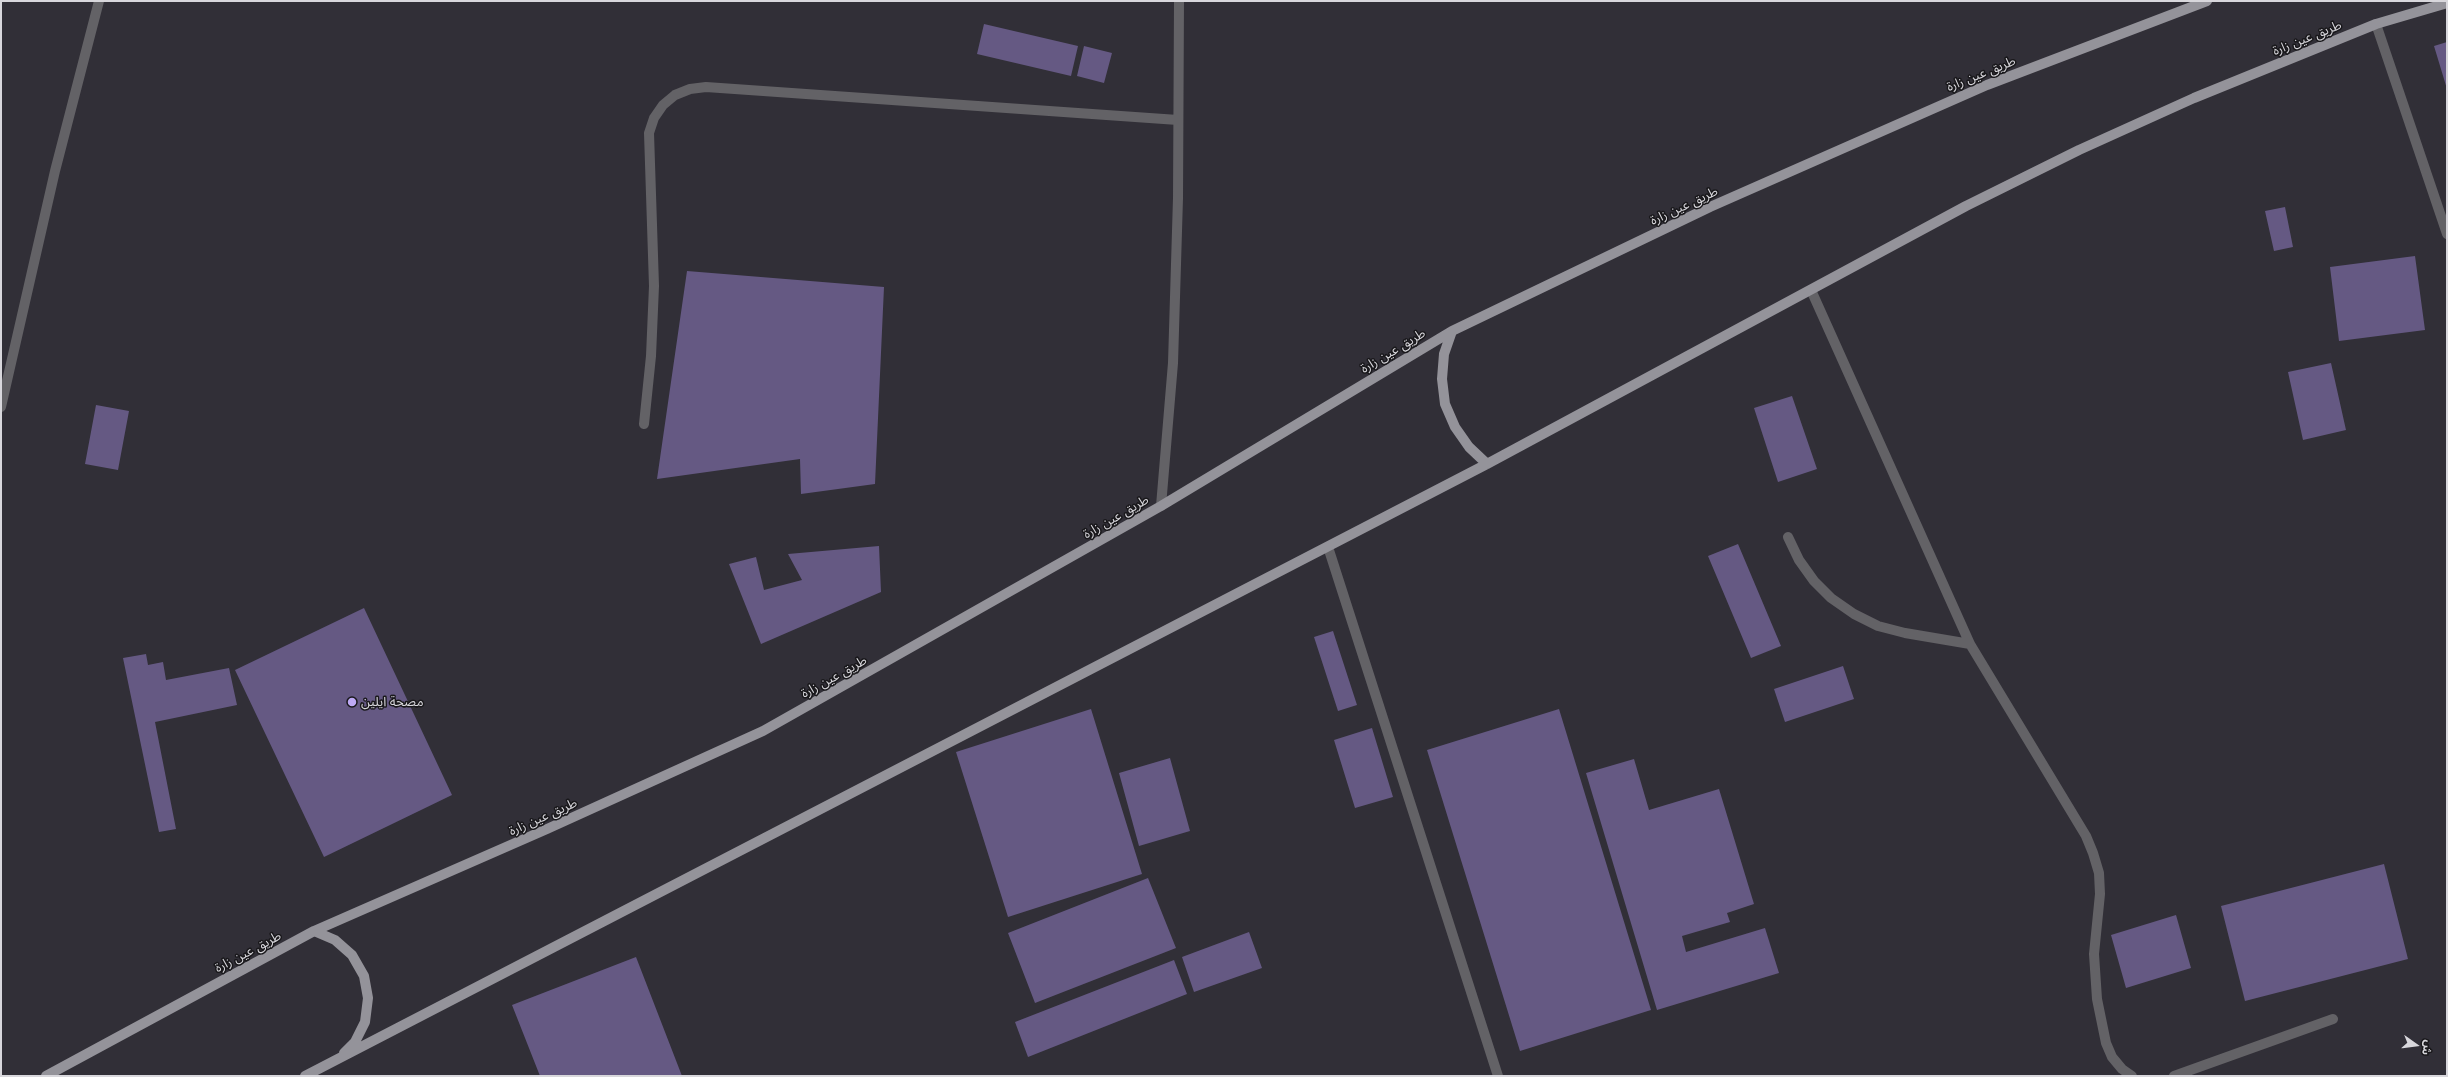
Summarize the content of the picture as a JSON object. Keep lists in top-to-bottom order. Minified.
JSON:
{"streets":{"main road":["طريق عين زارة"]},"places":["مصحة ايلين"],"north":"right"}
